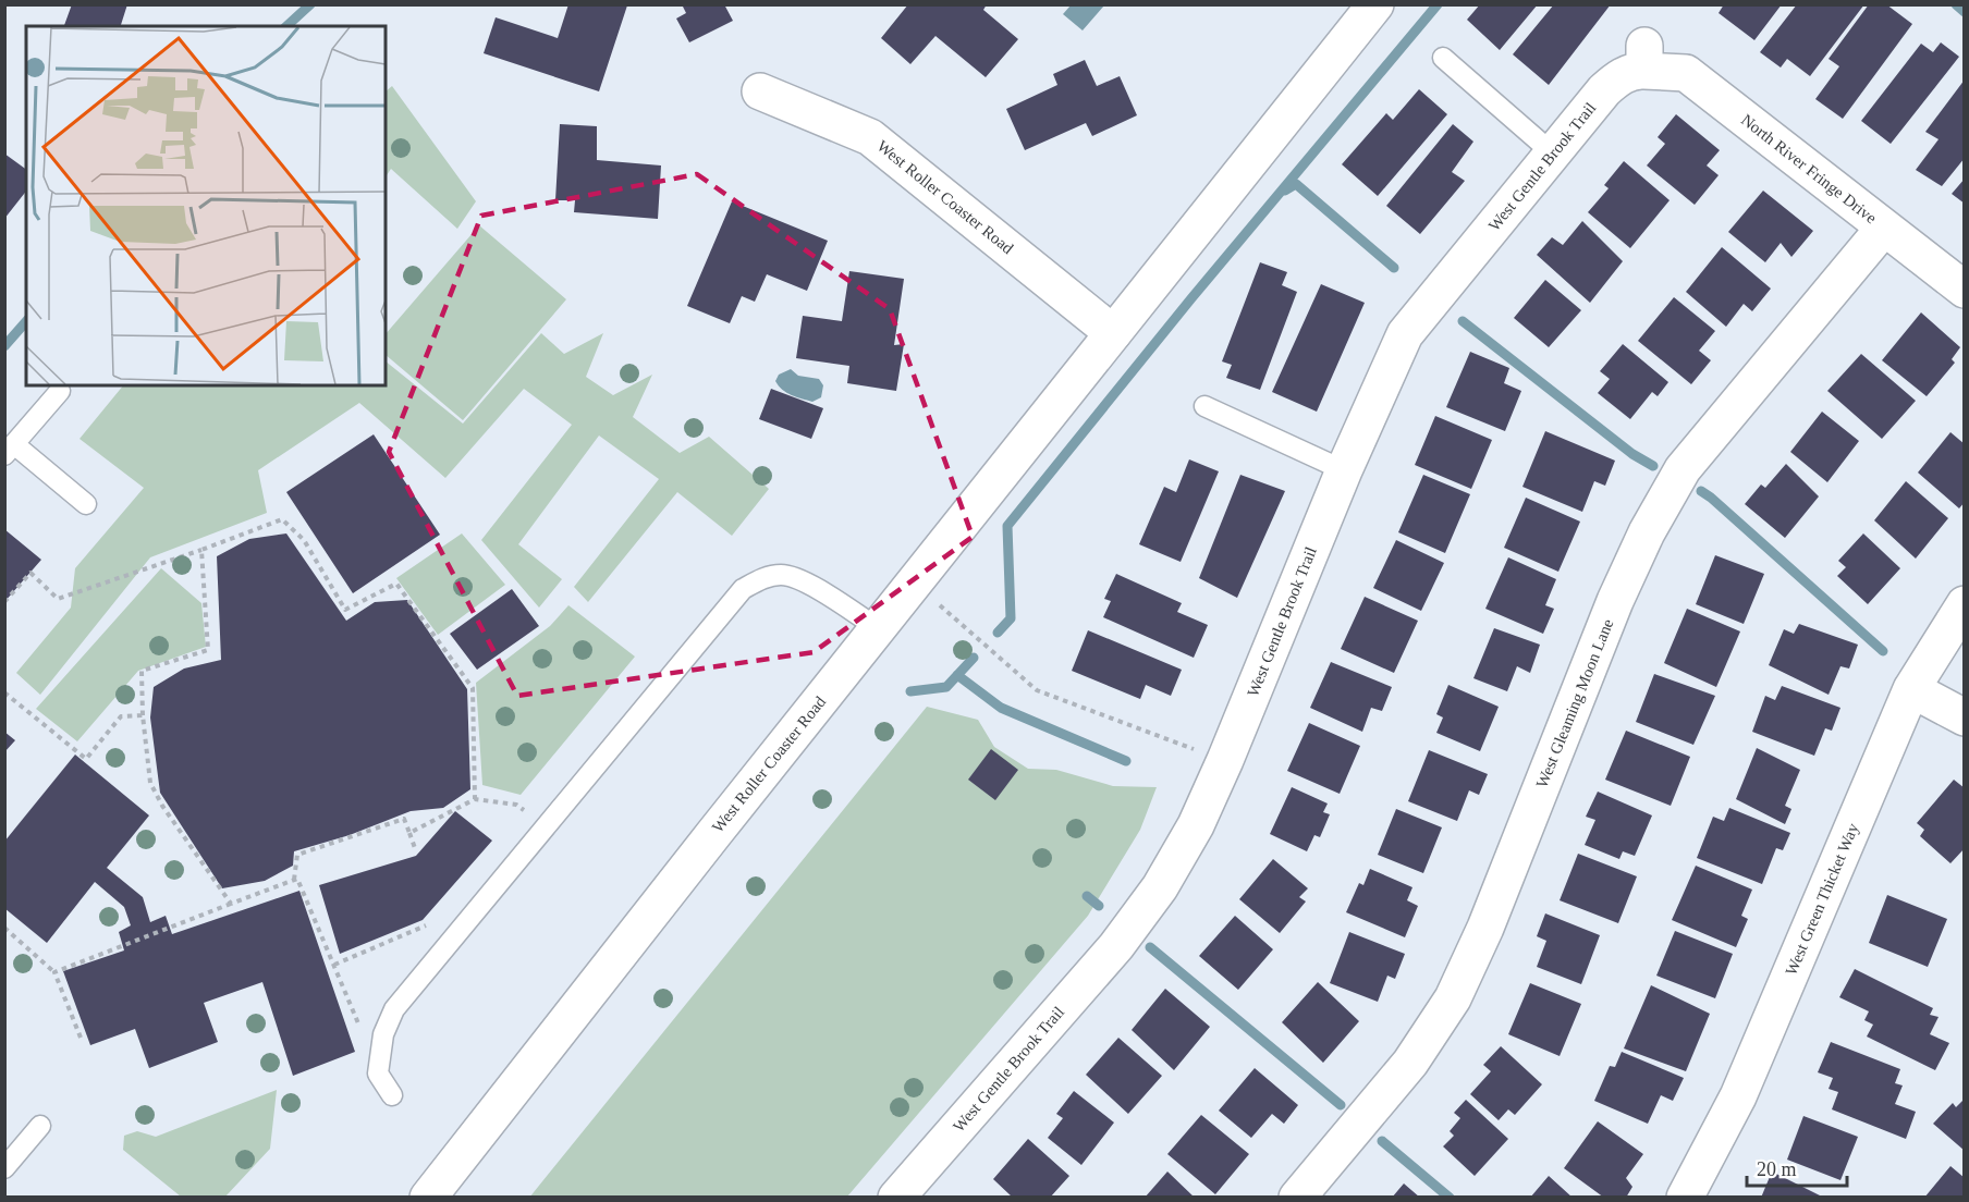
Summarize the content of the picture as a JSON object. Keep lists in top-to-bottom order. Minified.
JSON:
{"streets":{"street":["West Gentle Brook Trail","North River Fringe Drive","West Roller Coaster Road","West Gleaming Moon Lane","West Green Thicket Way"]},"crossings":[["West Gentle Brook Trail","North River Fringe Drive"],["North River Fringe Drive","West Gleaming Moon Lane"]],"scale_bar":"20 m"}
